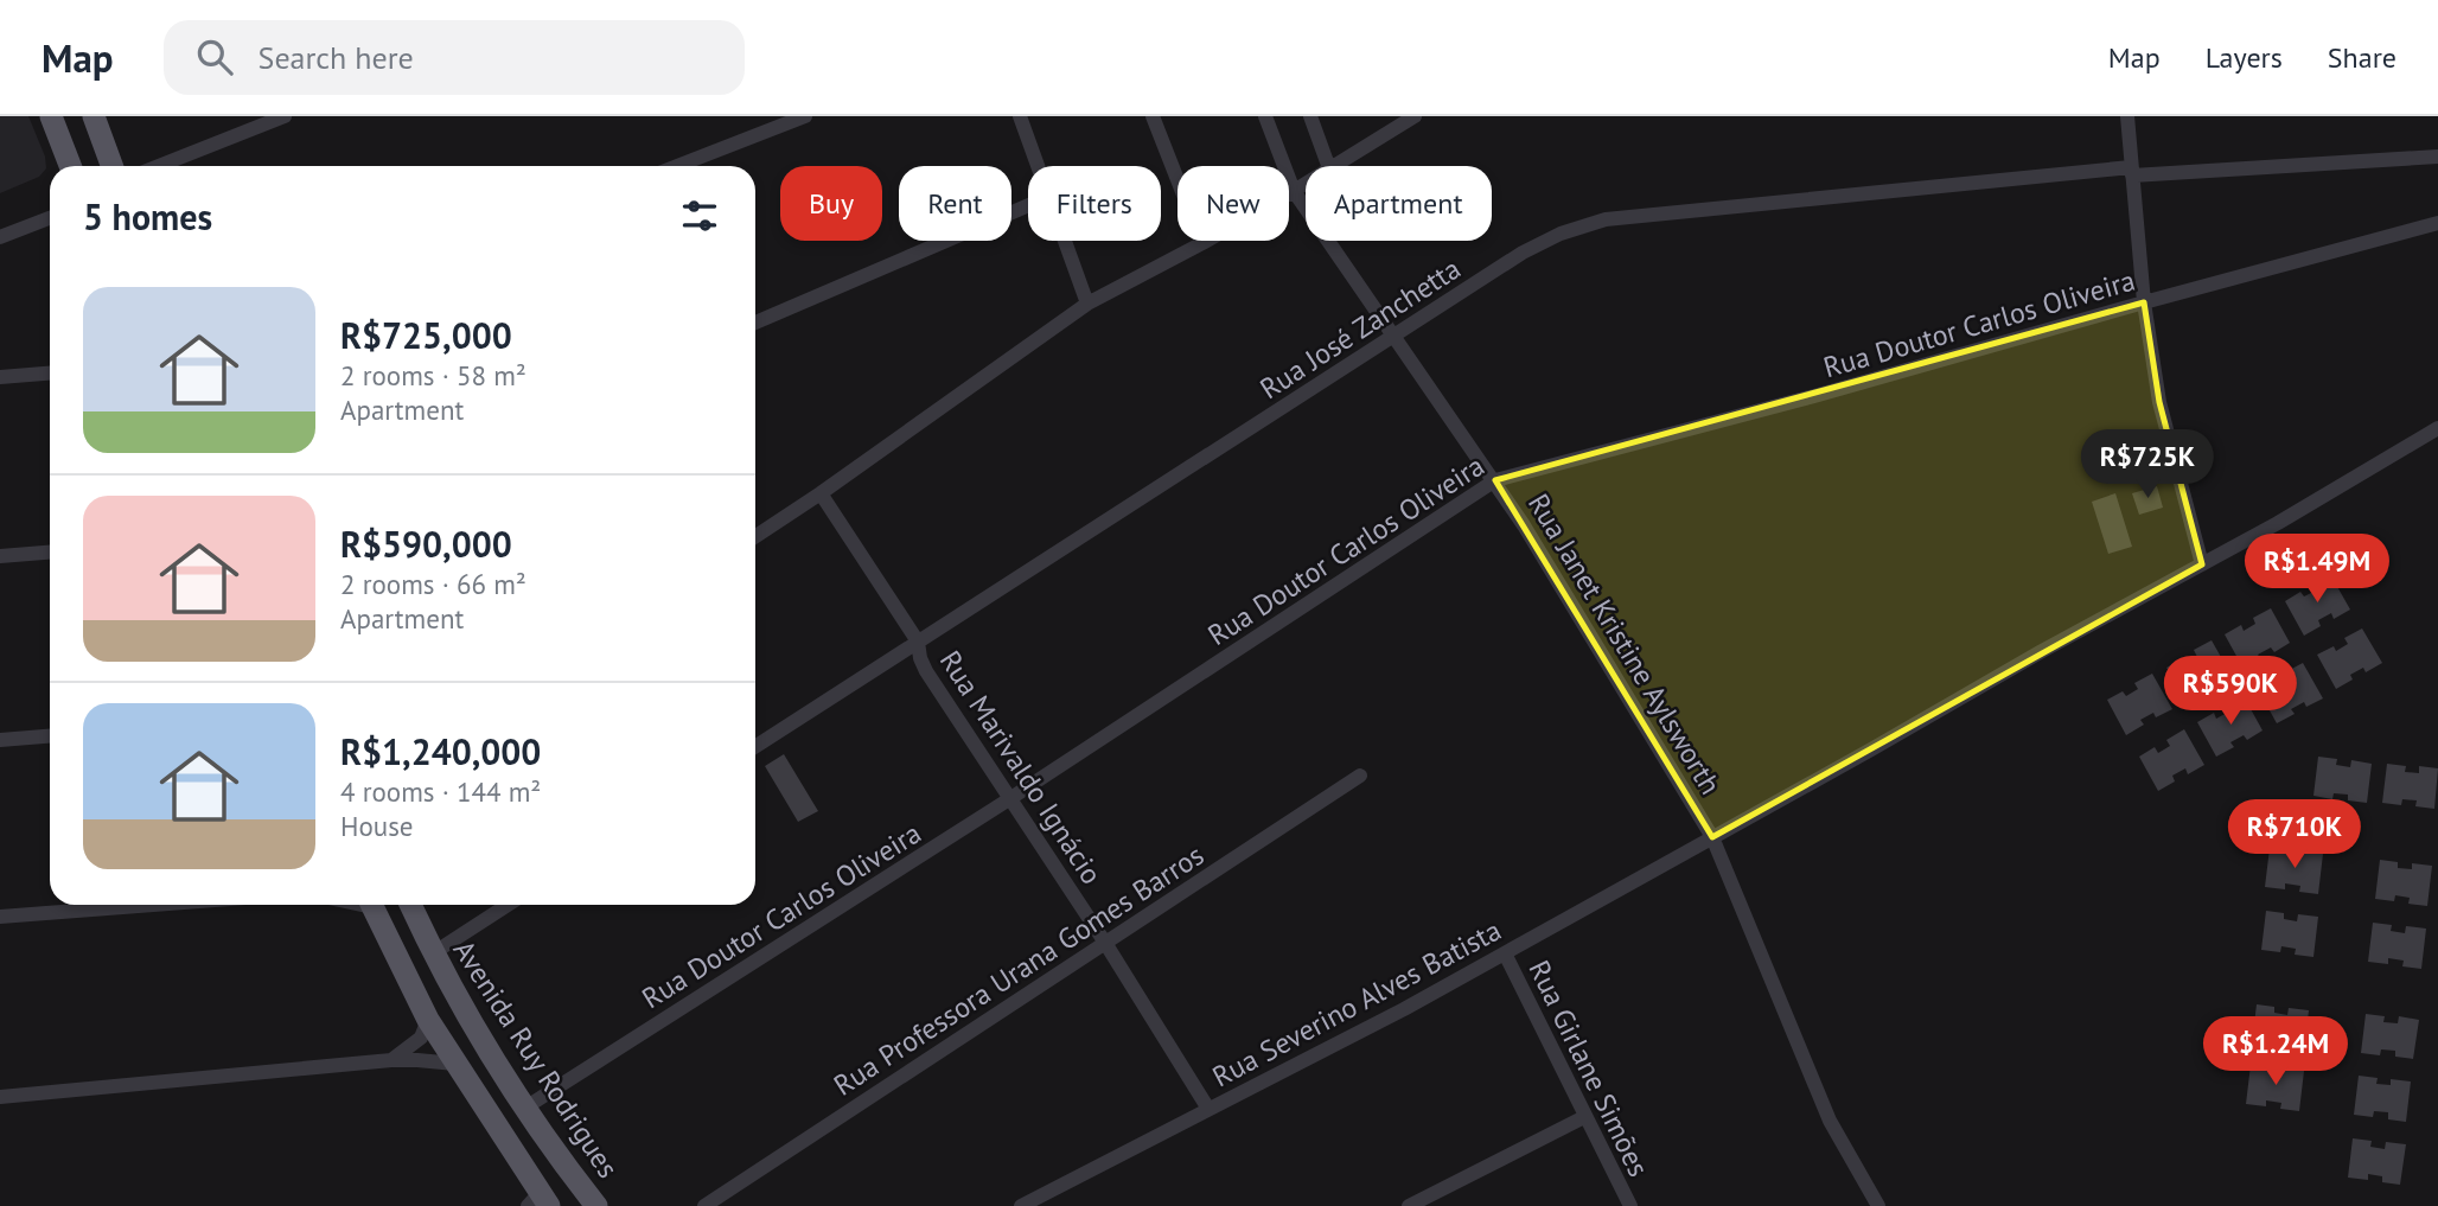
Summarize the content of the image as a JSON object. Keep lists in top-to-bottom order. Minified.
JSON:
{"streets":{"main road":["Avenida Ruy Rodrigues"],"street":["Rua Doutor Carlos Oliveira","Rua José Zanchetta","Rua Janet Kristine Aylsworth","Rua Marivaldo Ignácio","Rua Professora Urana Gomes Barros","Rua Severino Alves Batista","Rua Girlane Simões"]},"crossings":[["Rua Doutor Carlos Oliveira","Rua Janet Kristine Aylsworth"],["Rua Doutor Carlos Oliveira","Rua Marivaldo Ignácio"],["Rua Doutor Carlos Oliveira","Avenida Ruy Rodrigues"],["Rua José Zanchetta","Rua Janet Kristine Aylsworth"],["Rua José Zanchetta","Rua Marivaldo Ignácio"],["Rua Janet Kristine Aylsworth","Rua Severino Alves Batista"],["Rua Marivaldo Ignácio","Rua Professora Urana Gomes Barros"],["Rua Marivaldo Ignácio","Rua Severino Alves Batista"],["Rua Severino Alves Batista","Rua Girlane Simões"]],"page":{"header":"Map","search":"Search here","nav":["Map","Layers","Share"],"chip":["Buy","Rent","Filters","New","Apartment"],"heading":"5 homes","list":[{"name":"R$725,000","note":"2 rooms · 58 m² · Apartment"},{"name":"R$590,000","note":"2 rooms · 66 m² · Apartment"},{"name":"R$1,240,000","note":"4 rooms · 144 m² · House"}],"price":["R$725K","R$1.49M","R$590K","R$710K","R$1.24M"]}}
